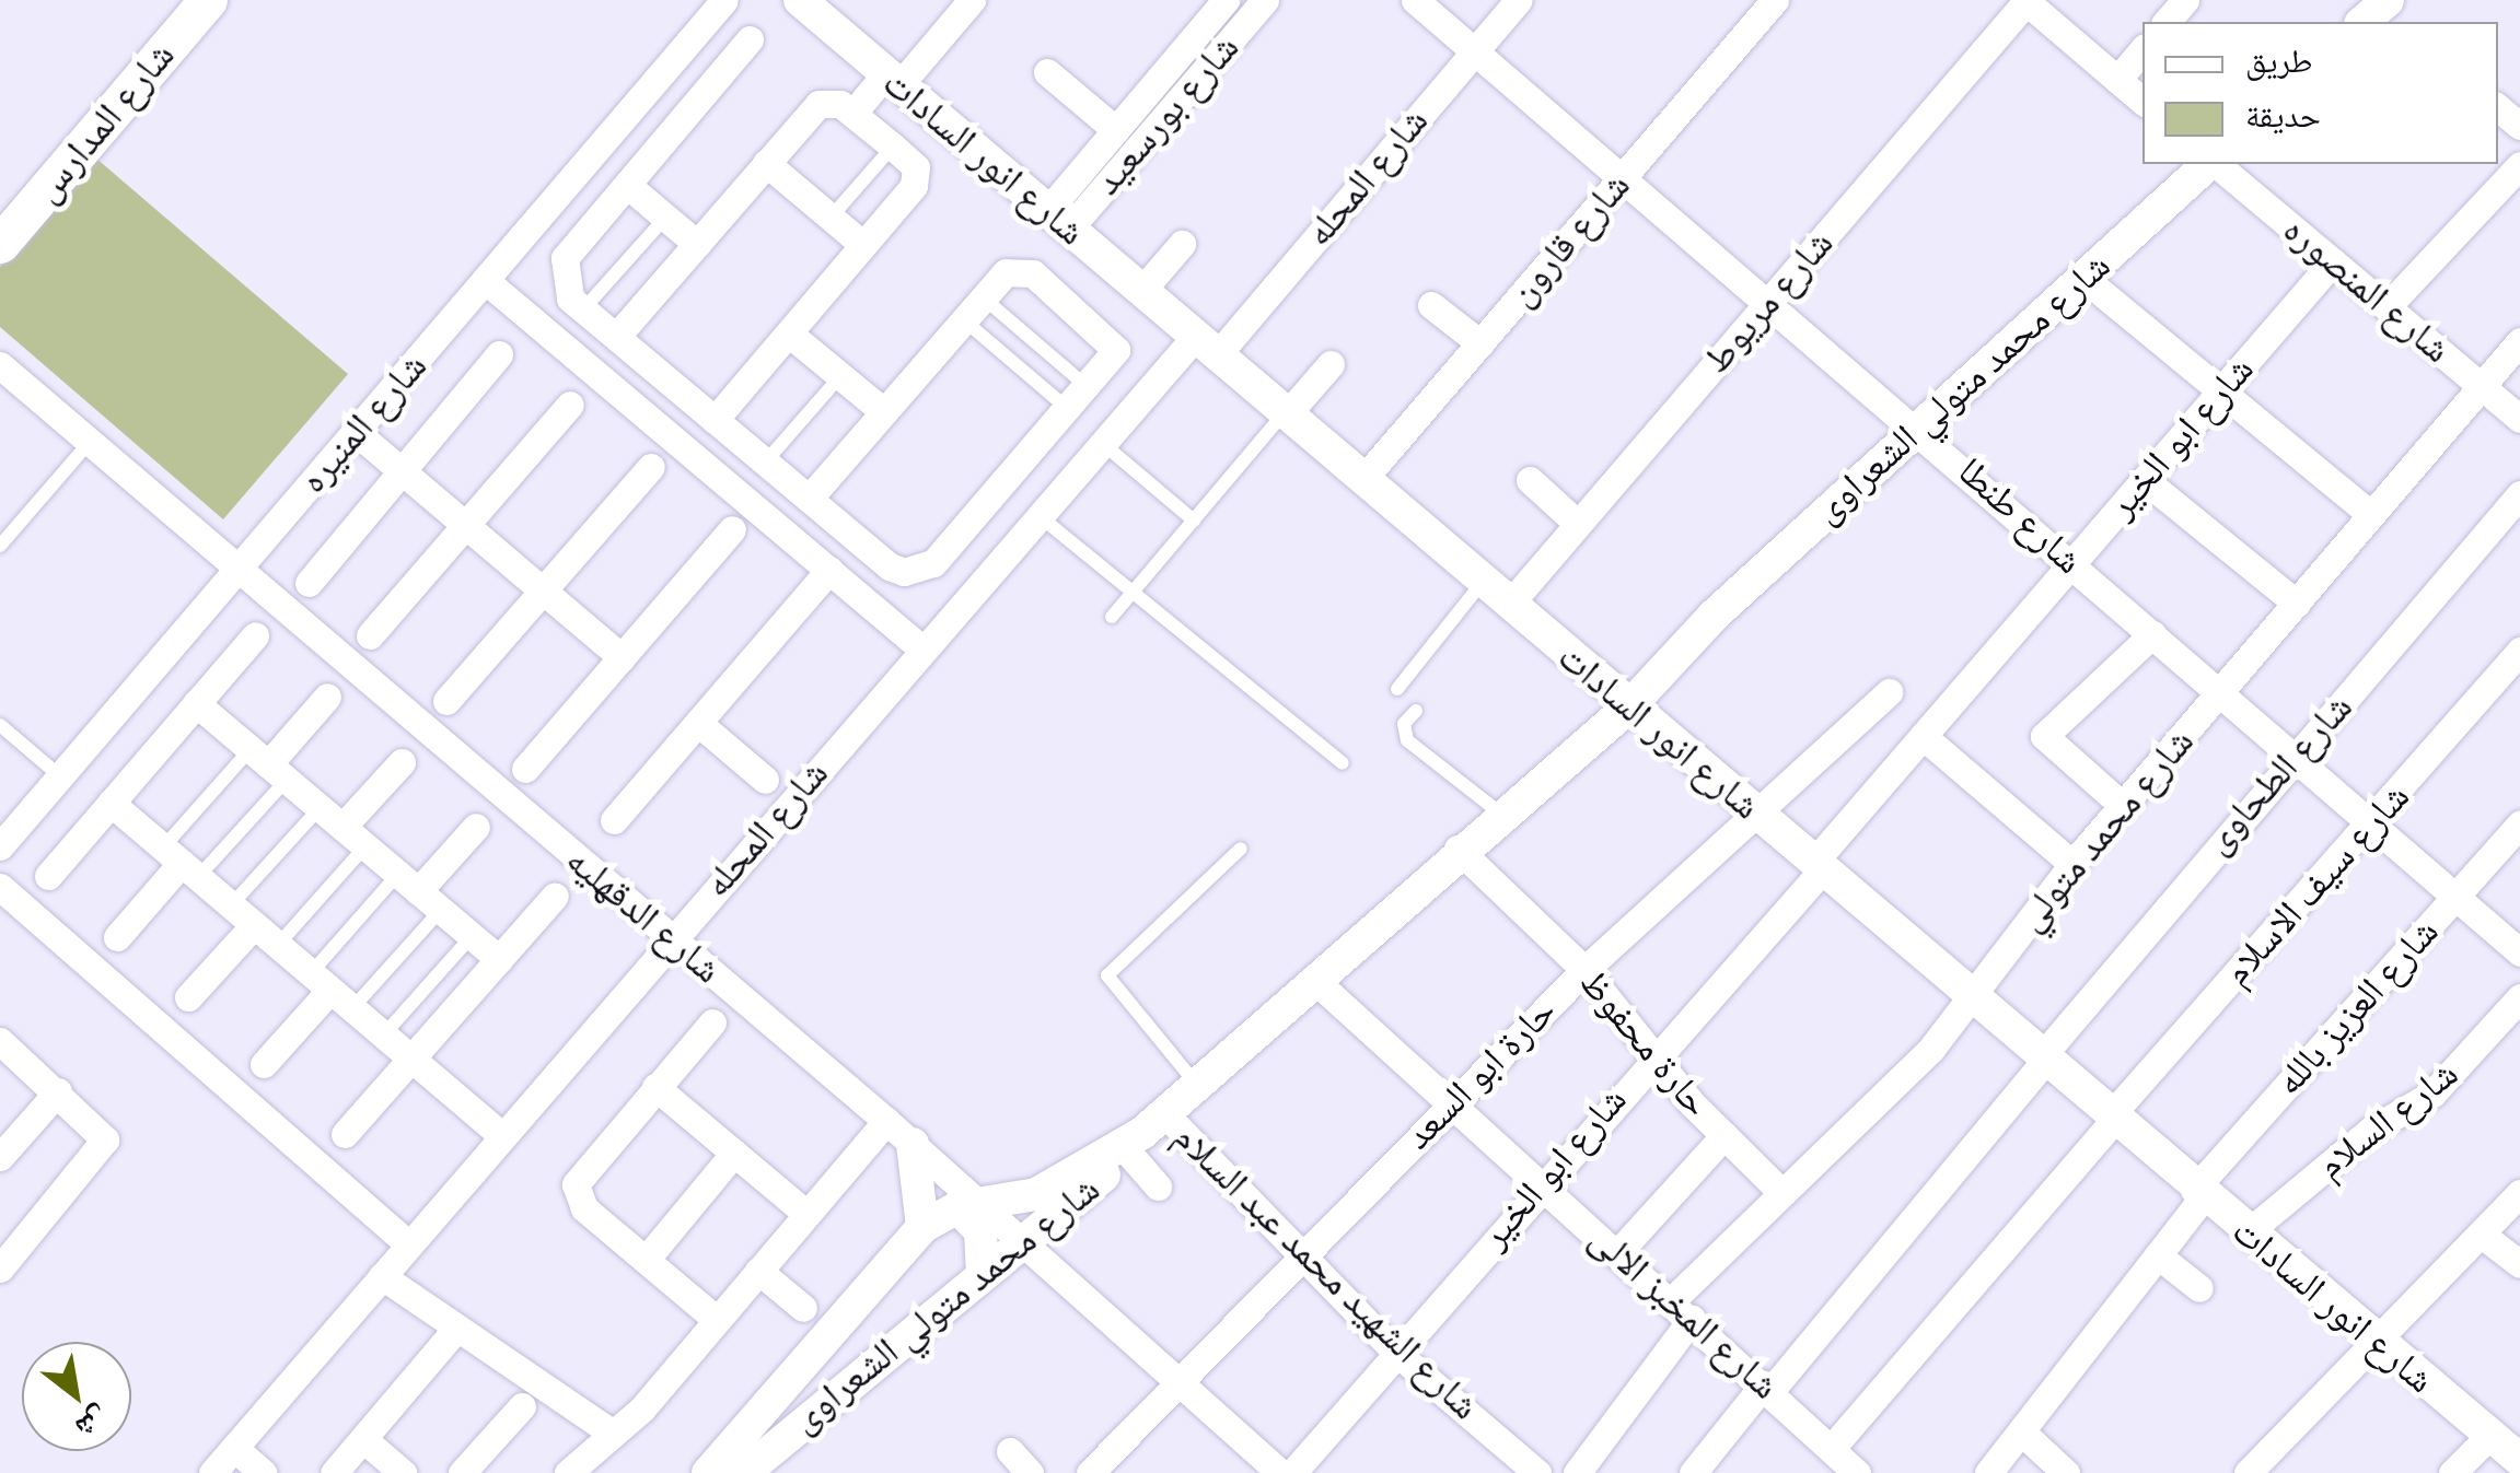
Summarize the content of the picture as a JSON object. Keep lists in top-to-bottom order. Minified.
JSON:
{"streets":{"main road":["شارع المدارس"],"street":["شارع بورسعيد","شارع انور السادات","شارع المحله","شارع قارون","شارع المنصوره","شارع مريوط","شارع محمد متولي الشعراوى","شارع المنيره","شارع ابو الخير","شارع طنطا","شارع الطحاوى","شارع محمد متولي","شارع سيف الاسلام","شارع الدقهليه","شارع العزيز بالله","حارة محفوظ","حارة ابو السعد","شارع السلام","شارع الشهيد محمد عبد السلام","شارع المخبز الالى"]},"crossings":[["شارع بورسعيد","شارع انور السادات"],["شارع انور السادات","شارع المحله"],["شارع انور السادات","شارع قارون"],["شارع انور السادات","شارع مريوط"],["شارع انور السادات","شارع محمد متولي الشعراوى"],["شارع انور السادات","شارع ابو الخير"],["شارع انور السادات","شارع الطحاوى"],["شارع انور السادات","شارع محمد متولي"],["شارع انور السادات","شارع سيف الاسلام"],["شارع انور السادات","شارع العزيز بالله"],["شارع انور السادات","حارة ابو السعد"],["شارع انور السادات","شارع السلام"],["شارع المحله","شارع طنطا"],["شارع المحله","شارع الدقهليه"],["شارع قارون","شارع طنطا"],["شارع المنصوره","شارع ابو الخير"],["شارع المنصوره","شارع محمد متولي"],["شارع مريوط","شارع طنطا"],["شارع محمد متولي الشعراوى","شارع طنطا"],["شارع محمد متولي الشعراوى","شارع الدقهليه"],["شارع محمد متولي الشعراوى","حارة محفوظ"],["شارع محمد متولي الشعراوى","شارع الشهيد محمد عبد السلام"],["شارع محمد متولي الشعراوى","شارع المخبز الالى"],["شارع المنيره","شارع الدقهليه"],["شارع ابو الخير","شارع طنطا"],["شارع ابو الخير","حارة محفوظ"],["شارع ابو الخير","شارع الشهيد محمد عبد السلام"],["شارع ابو الخير","شارع المخبز الالى"],["شارع طنطا","شارع الطحاوى"],["شارع طنطا","شارع محمد متولي"],["شارع طنطا","شارع سيف الاسلام"],["شارع طنطا","شارع العزيز بالله"],["شارع الطحاوى","شارع المخبز الالى"],["شارع محمد متولي","حارة محفوظ"],["شارع محمد متولي","شارع المخبز الالى"],["شارع سيف الاسلام","شارع المخبز الالى"],["شارع الدقهليه","حارة ابو السعد"],["حارة محفوظ","حارة ابو السعد"],["حارة ابو السعد","شارع الشهيد محمد عبد السلام"],["حارة ابو السعد","شارع المخبز الالى"]],"legend":["طريق","حديقة"],"north":"bottom right"}
